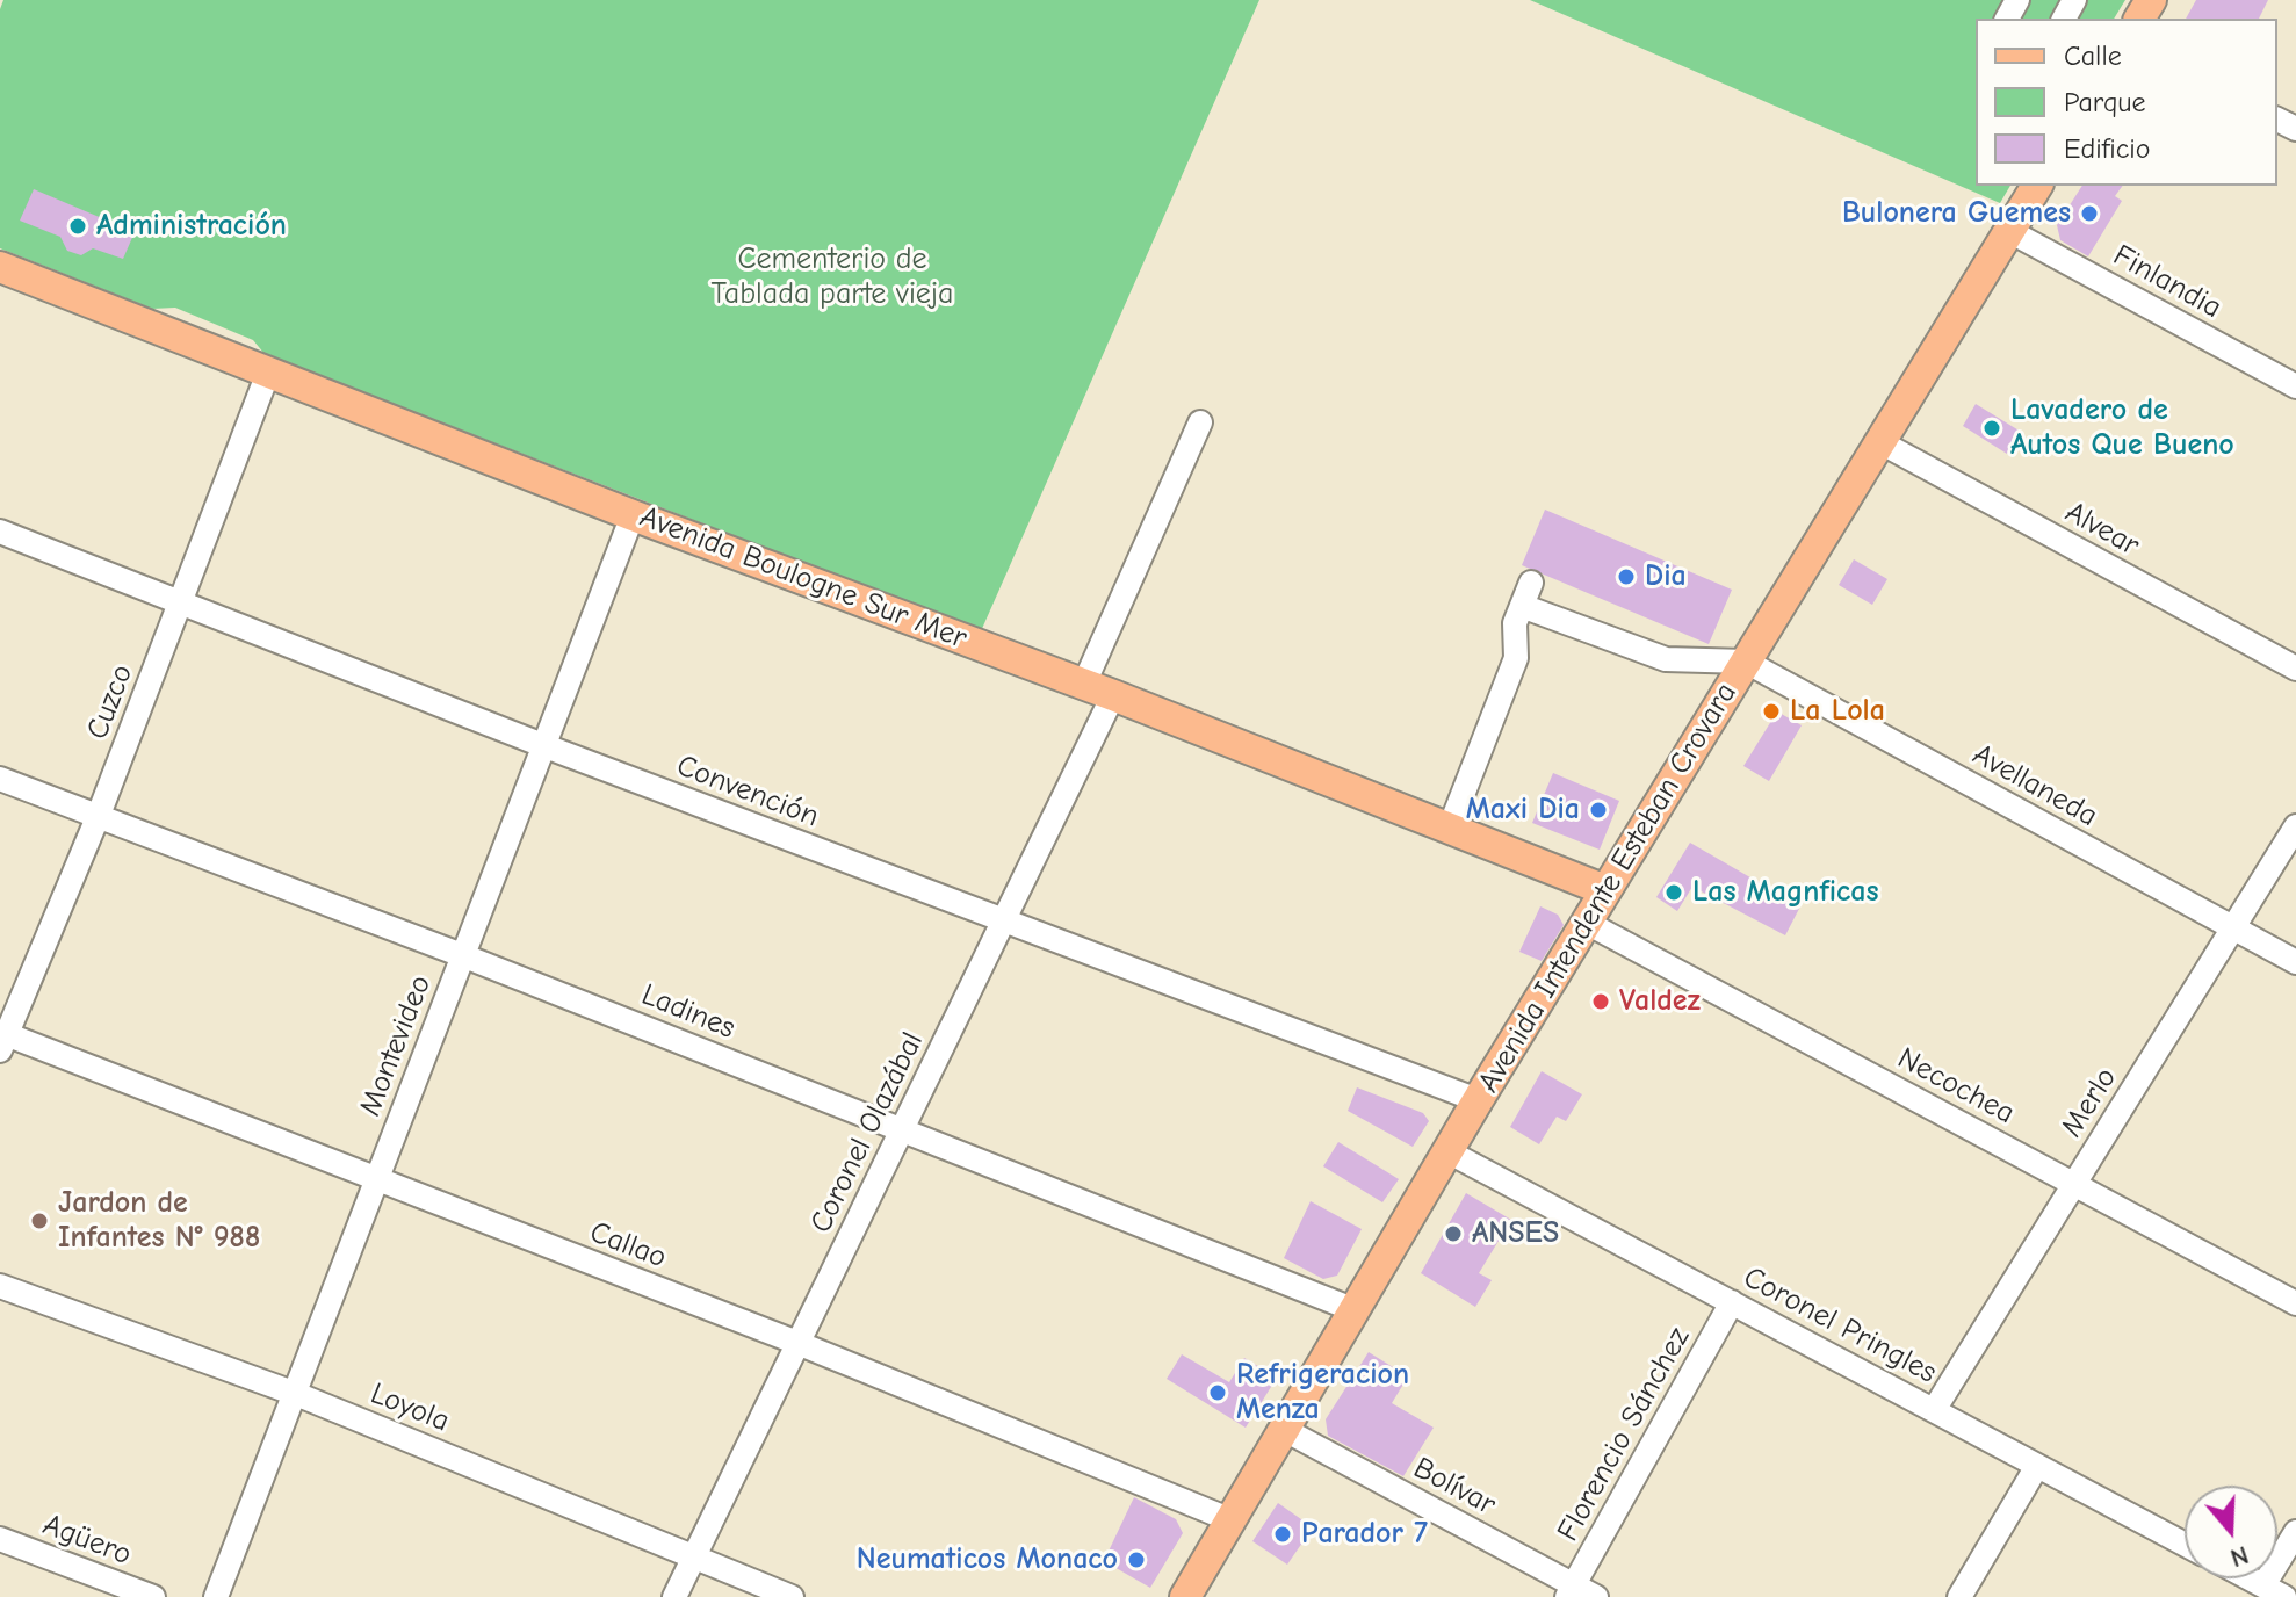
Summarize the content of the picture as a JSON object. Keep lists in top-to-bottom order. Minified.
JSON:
{"streets":{"main road":["Avenida Boulogne Sur Mer","Avenida Intendente Esteban Crovara"],"street":["Finlandia","Alvear","Cuzco","Avellaneda","Convención","Ladines","Montevideo","Necochea","Merlo","Coronel Olazábal","Callao","Coronel Pringles","Loyola","Florencio Sánchez","Bolívar","Agüero"]},"crossings":[["Finlandia","Avenida Intendente Esteban Crovara"],["Alvear","Avenida Intendente Esteban Crovara"],["Avenida Boulogne Sur Mer","Cuzco"],["Avenida Boulogne Sur Mer","Avenida Intendente Esteban Crovara"],["Avenida Boulogne Sur Mer","Montevideo"],["Avenida Boulogne Sur Mer","Coronel Olazábal"],["Cuzco","Convención"],["Cuzco","Ladines"],["Cuzco","Callao"],["Avellaneda","Avenida Intendente Esteban Crovara"],["Avellaneda","Merlo"],["Convención","Avenida Intendente Esteban Crovara"],["Convención","Montevideo"],["Convención","Coronel Olazábal"],["Avenida Intendente Esteban Crovara","Ladines"],["Avenida Intendente Esteban Crovara","Necochea"],["Avenida Intendente Esteban Crovara","Callao"],["Avenida Intendente Esteban Crovara","Coronel Pringles"],["Avenida Intendente Esteban Crovara","Bolívar"],["Ladines","Montevideo"],["Ladines","Coronel Olazábal"],["Montevideo","Callao"],["Montevideo","Loyola"],["Necochea","Merlo"],["Merlo","Coronel Pringles"],["Coronel Olazábal","Callao"],["Coronel Olazábal","Loyola"],["Coronel Pringles","Florencio Sánchez"],["Florencio Sánchez","Bolívar"]],"parks":["Cementerio de Tablada parte vieja"],"places":["Bulonera Guemes","Administración","Lavadero de Autos Que Bueno","Dia","La Lola","Maxi Dia","Las Magnficas","Valdez","Jardon de Infantes N° 988","ANSES","Refrigeracion Menza","Parador 7","Neumaticos Monaco"],"legend":["Calle","Parque","Edificio"],"north":"bottom"}
